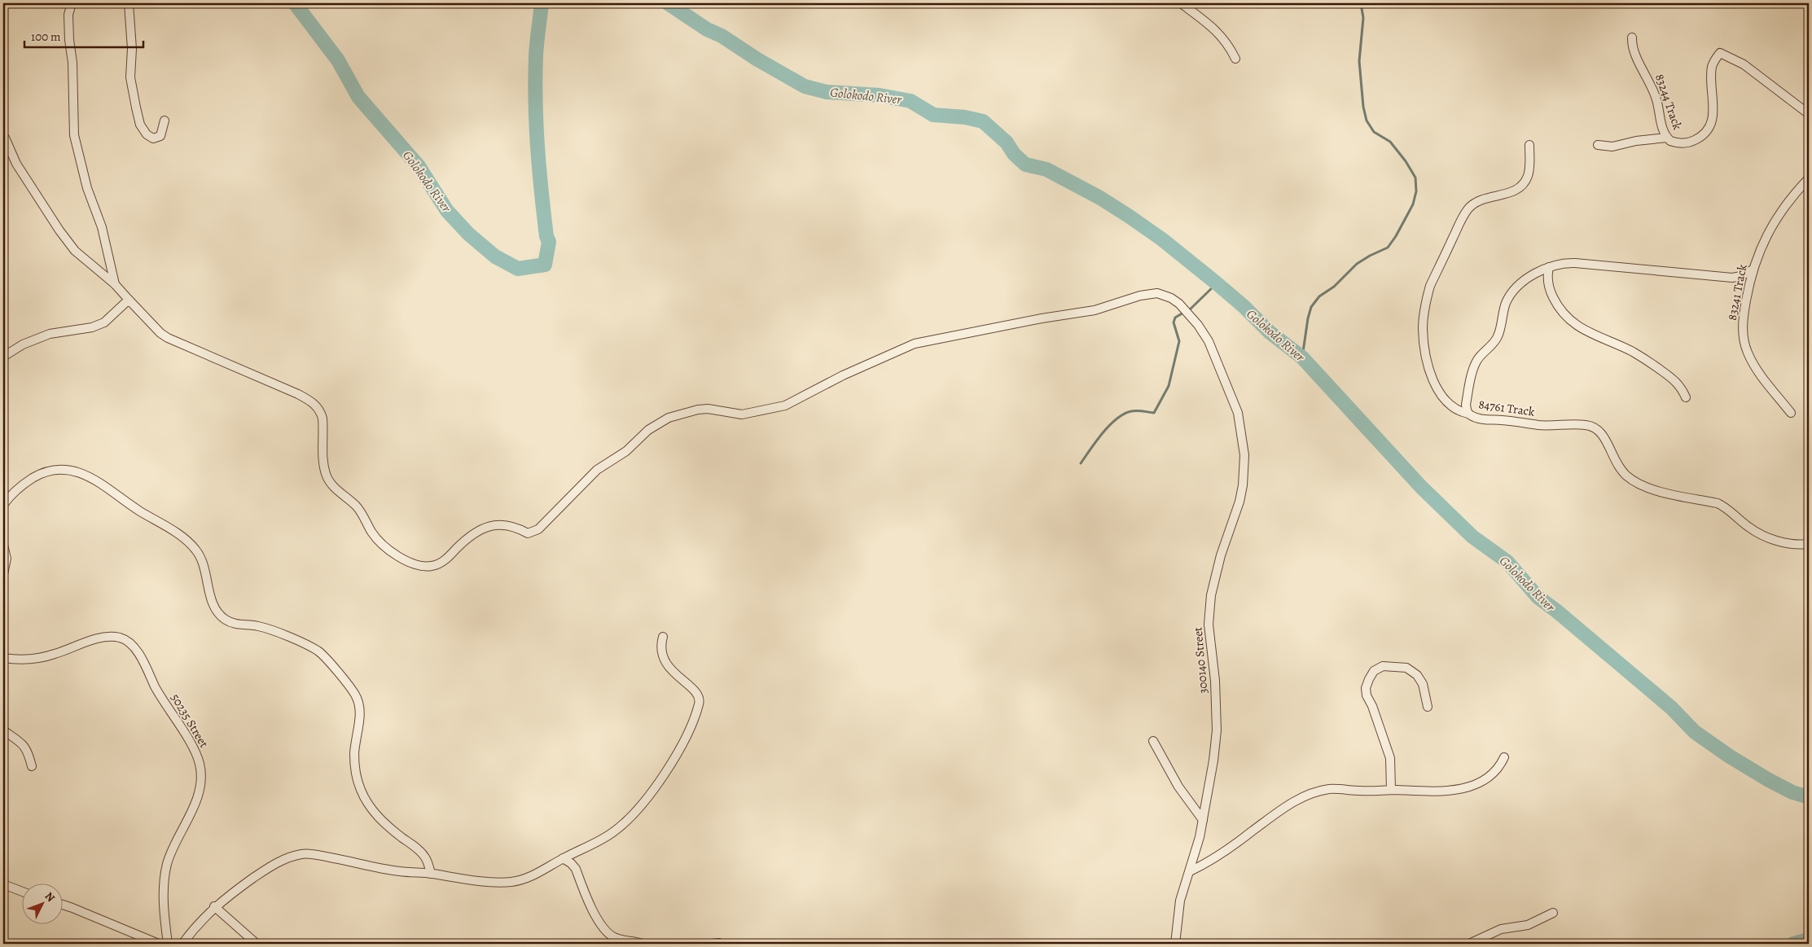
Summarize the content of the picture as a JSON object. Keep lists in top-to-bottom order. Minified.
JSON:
{"streets":{"street":["83244 Track","83241 Track","84761 Track","300140 Street","50235 Street"]},"crossings":[["83241 Track","84761 Track"]],"water":["Golokodo River"],"scale_bar":"100 m","north":"top right"}
